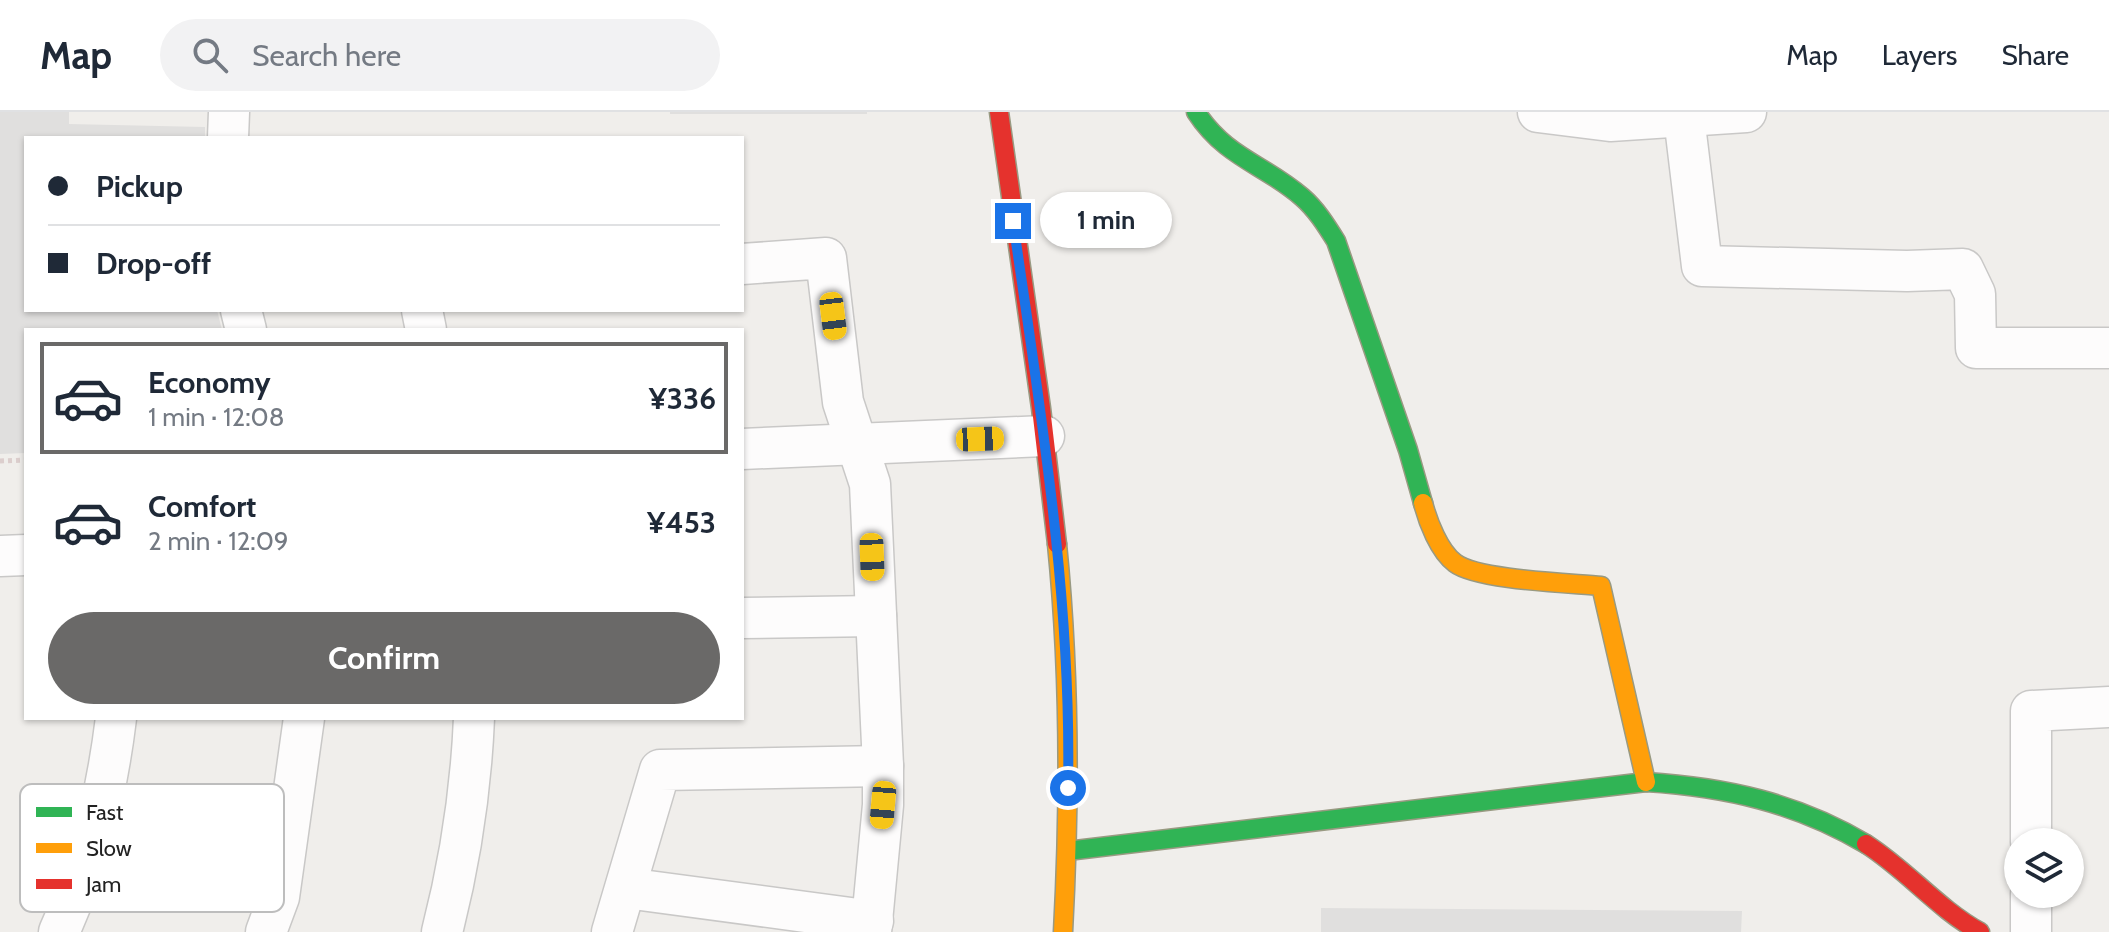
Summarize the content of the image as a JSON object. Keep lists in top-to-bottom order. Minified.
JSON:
{"legend":["Fast","Slow","Jam"],"page":{"header":"Map","search":"Search here","nav":["Map","Layers","Share"],"banner":["Pickup","Drop-off"],"bubble":"1 min","list":[{"name":"Economy","note":"1 min · 12:08","value":"¥336"},{"name":"Comfort","note":"2 min · 12:09","value":"¥453"}],"buttons":"Confirm"}}
